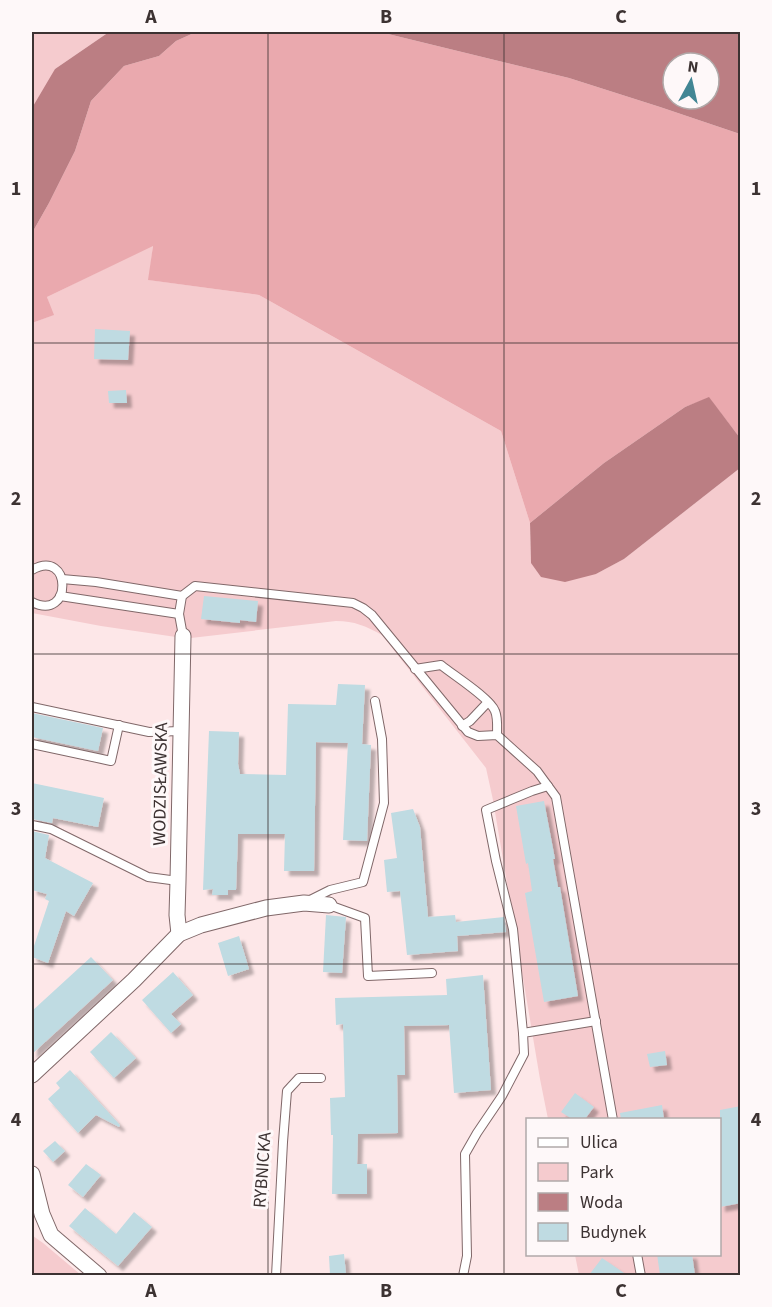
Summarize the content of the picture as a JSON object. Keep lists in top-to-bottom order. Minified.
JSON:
{"streets":{"street":["WODZISŁAWSKA"],"lane":["RYBNICKA"]},"legend":["Ulica","Park","Woda","Budynek"],"north":"top","grid":{"columns":["A","B","C"],"rows":["1","2","3","4"]}}
